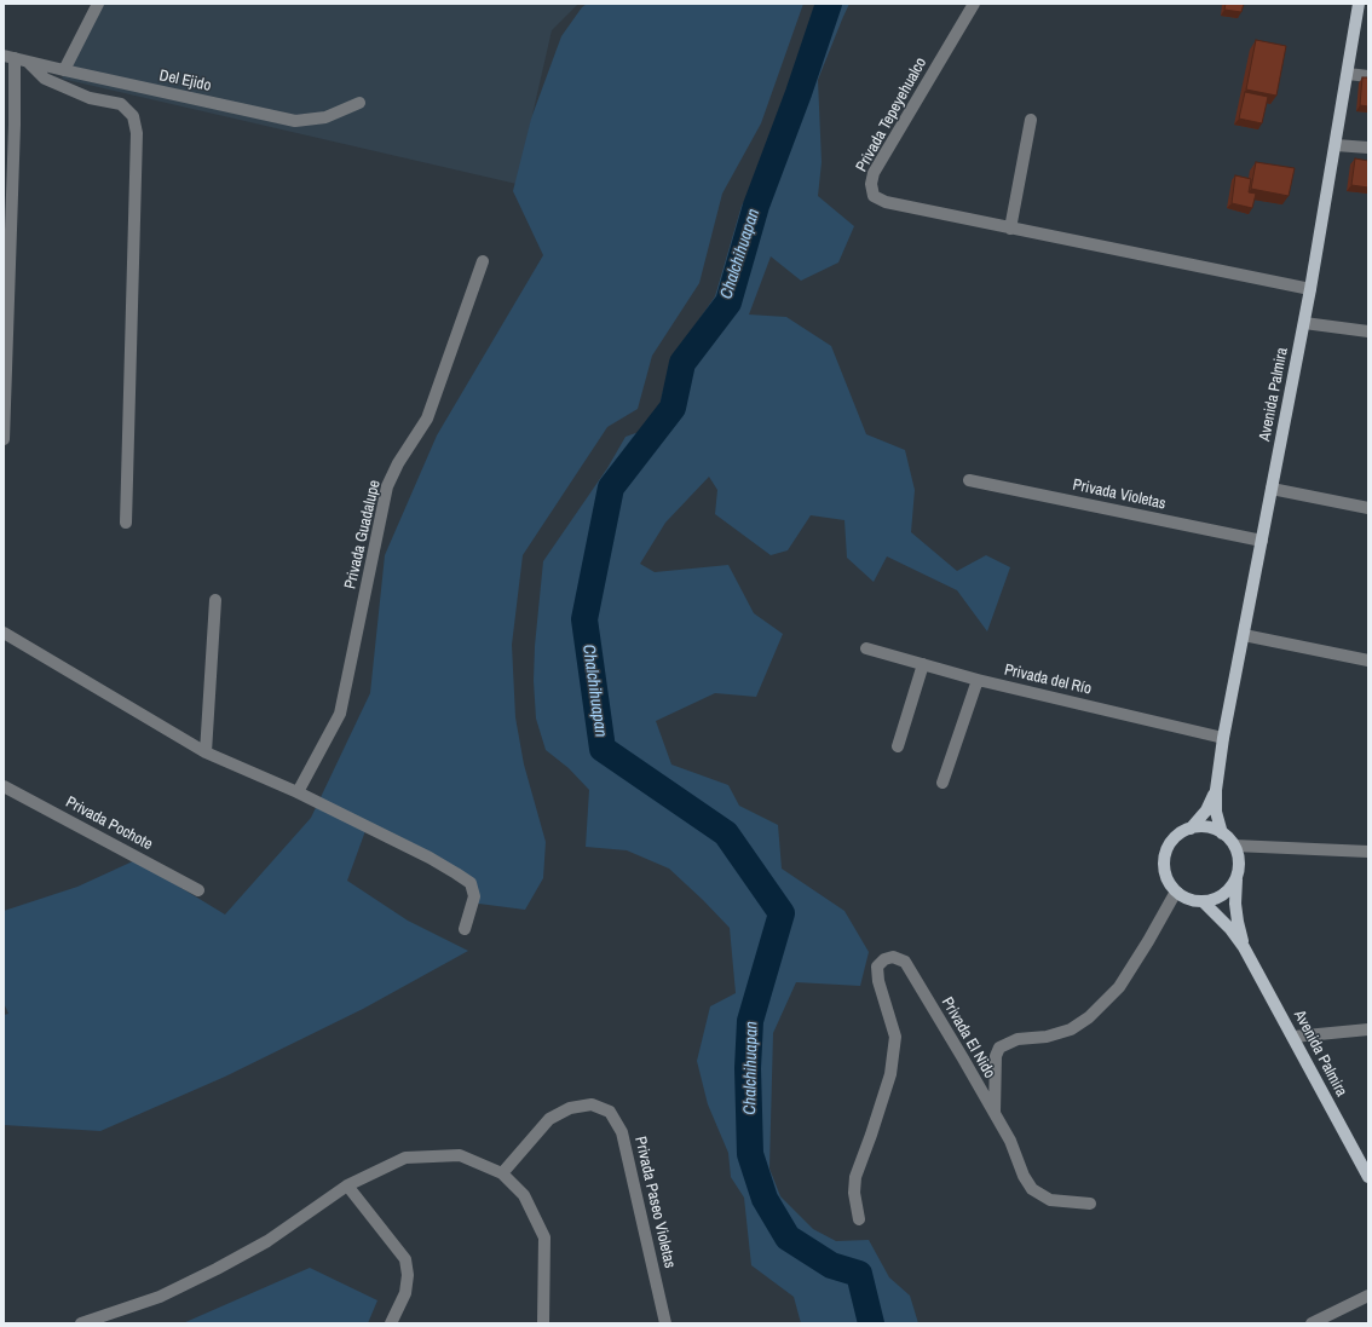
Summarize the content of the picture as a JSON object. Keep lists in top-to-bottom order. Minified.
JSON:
{"streets":{"main road":["Avenida Palmira"],"street":["Del Ejido","Privada Tepeyehualco","Privada Violetas","Privada Guadalupe","Privada del Río","Privada Pochote","Privada El Nido","Privada Paseo Violetas"]},"crossings":[["Privada Tepeyehualco","Avenida Palmira"],["Avenida Palmira","Privada Violetas"],["Avenida Palmira","Privada del Río"],["Avenida Palmira","Privada El Nido"]],"water":["Chalchihuapan"]}
